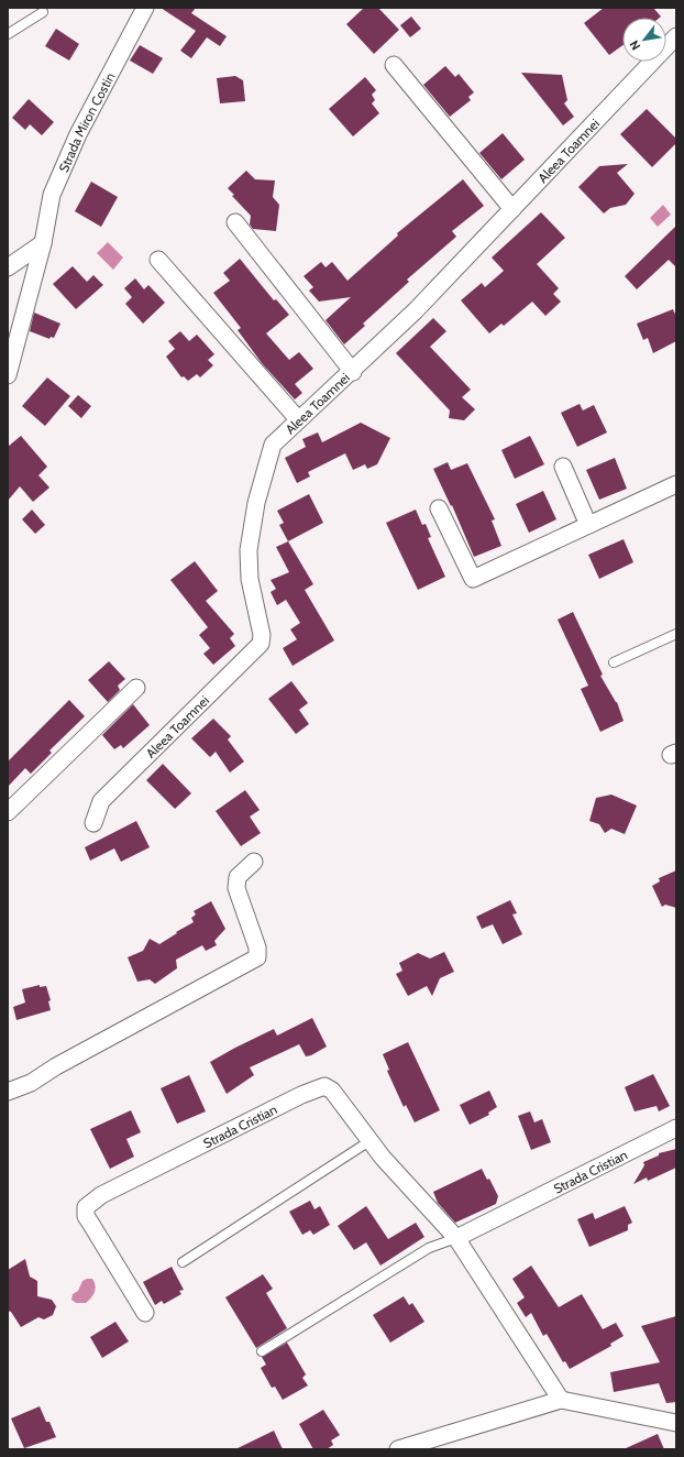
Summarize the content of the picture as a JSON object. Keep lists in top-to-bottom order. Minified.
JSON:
{"streets":{"street":["Strada Miron Costin","Aleea Toamnei","Strada Cristian"]},"north":"bottom left"}
